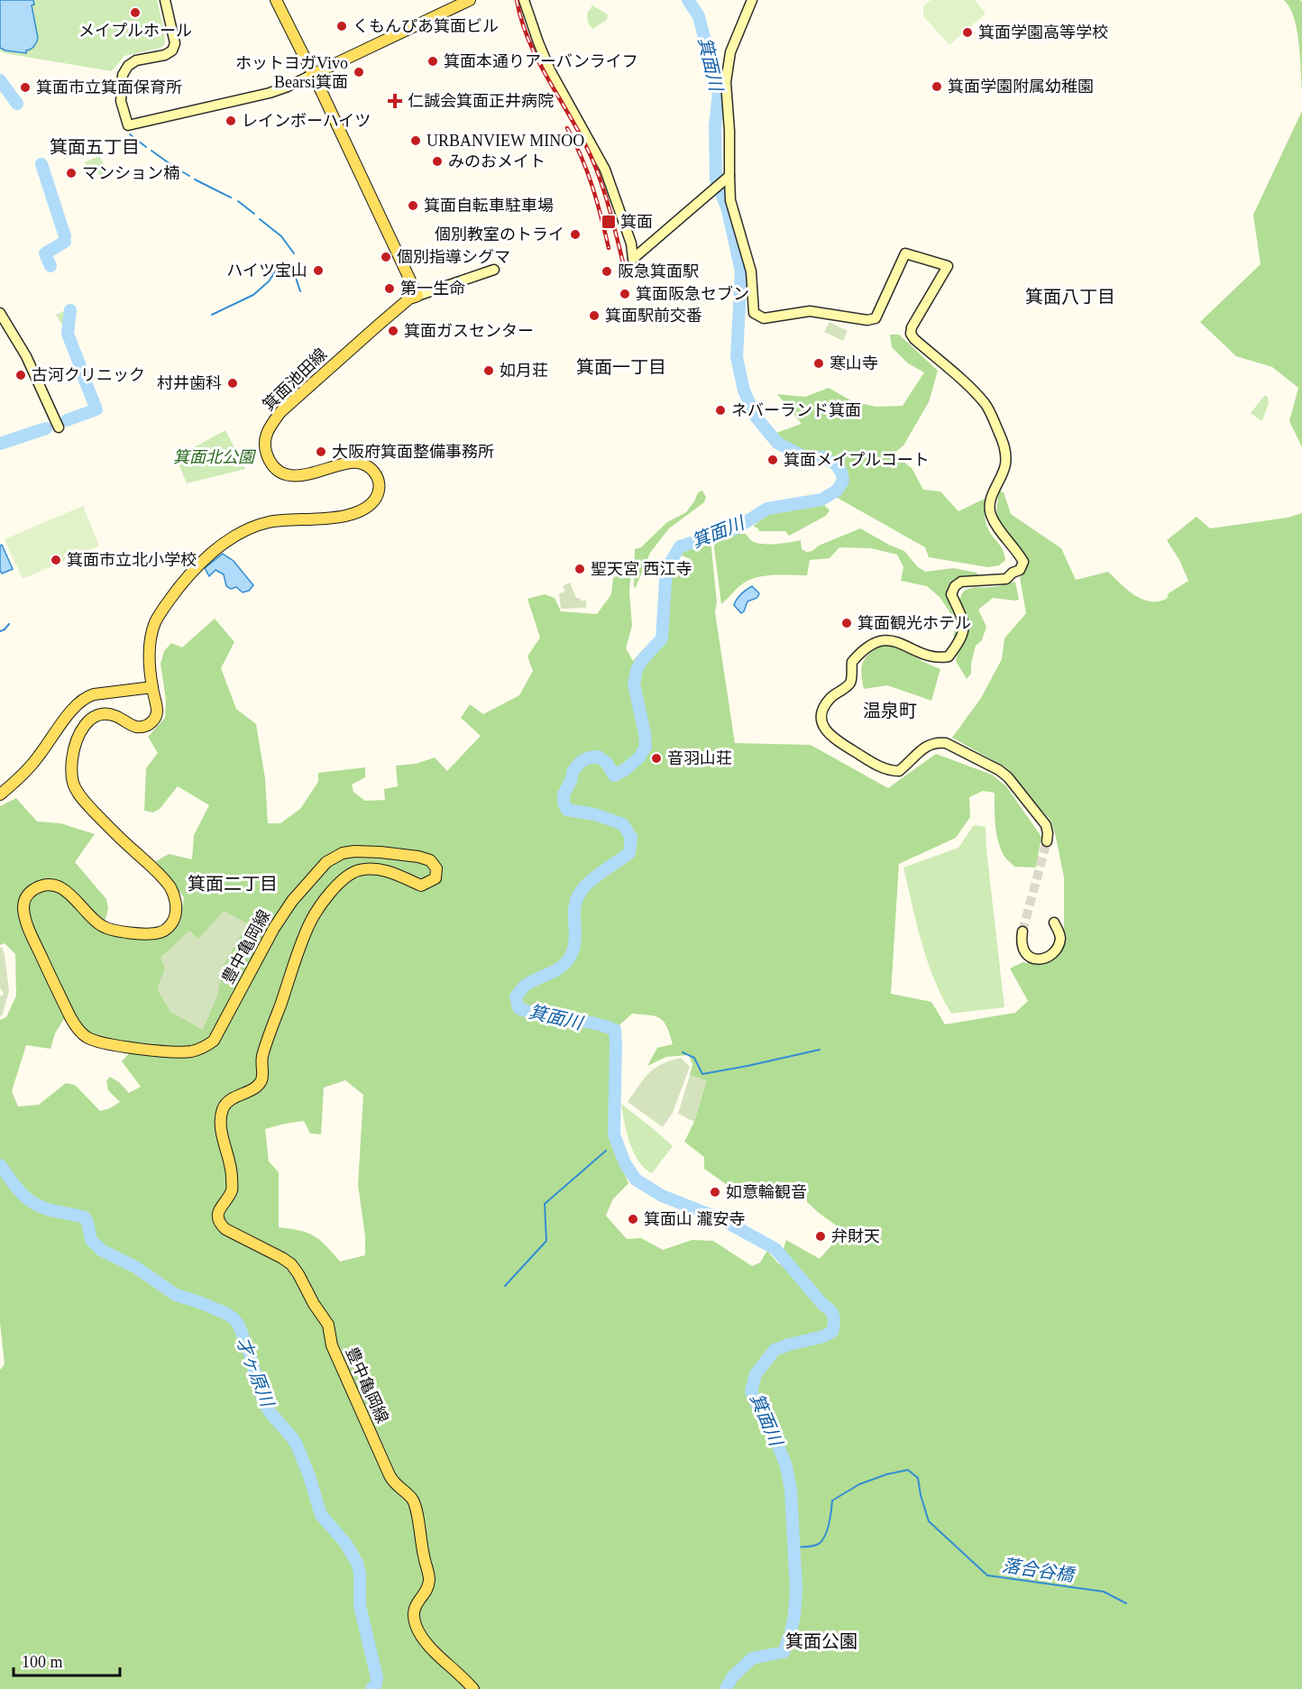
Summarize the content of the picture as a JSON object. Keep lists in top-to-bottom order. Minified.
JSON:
{"streets":{"main road":["箕面池田線","豊中亀岡線"]},"crossings":[["箕面池田線","豊中亀岡線"]],"districts":["箕面五丁目","箕面八丁目","箕面一丁目","温泉町","箕面二丁目","箕面公園"],"water":["箕面川","才ヶ原川","落合谷橋"],"parks":["箕面北公園"],"places":{"other":["メイプルホール","くもんぴあ箕面ビル","箕面学園高等学校","箕面本通りアーバンライフ","ホットヨガVivo Bearsi箕面","箕面学園附属幼稚園","箕面市立箕面保育所","レインボーハイツ","URBANVIEW MINOO","みのおメイト","マンション楠","箕面自転車駐車場","個別教室のトライ","個別指導シグマ","ハイツ宝山","阪急箕面駅","第一生命","箕面阪急セブン","箕面駅前交番","箕面ガスセンター","寒山寺","如月荘","古河クリニック","村井歯科","ネバーランド箕面","大阪府箕面整備事務所","箕面メイプルコート","箕面市立北小学校","聖天宮 西江寺","箕面観光ホテル","音羽山荘","如意輪観音","箕面山 瀧安寺","弁財天"],"health":["仁誠会箕面正井病院"],"transit":["箕面"]},"scale_bar":"100 m"}
